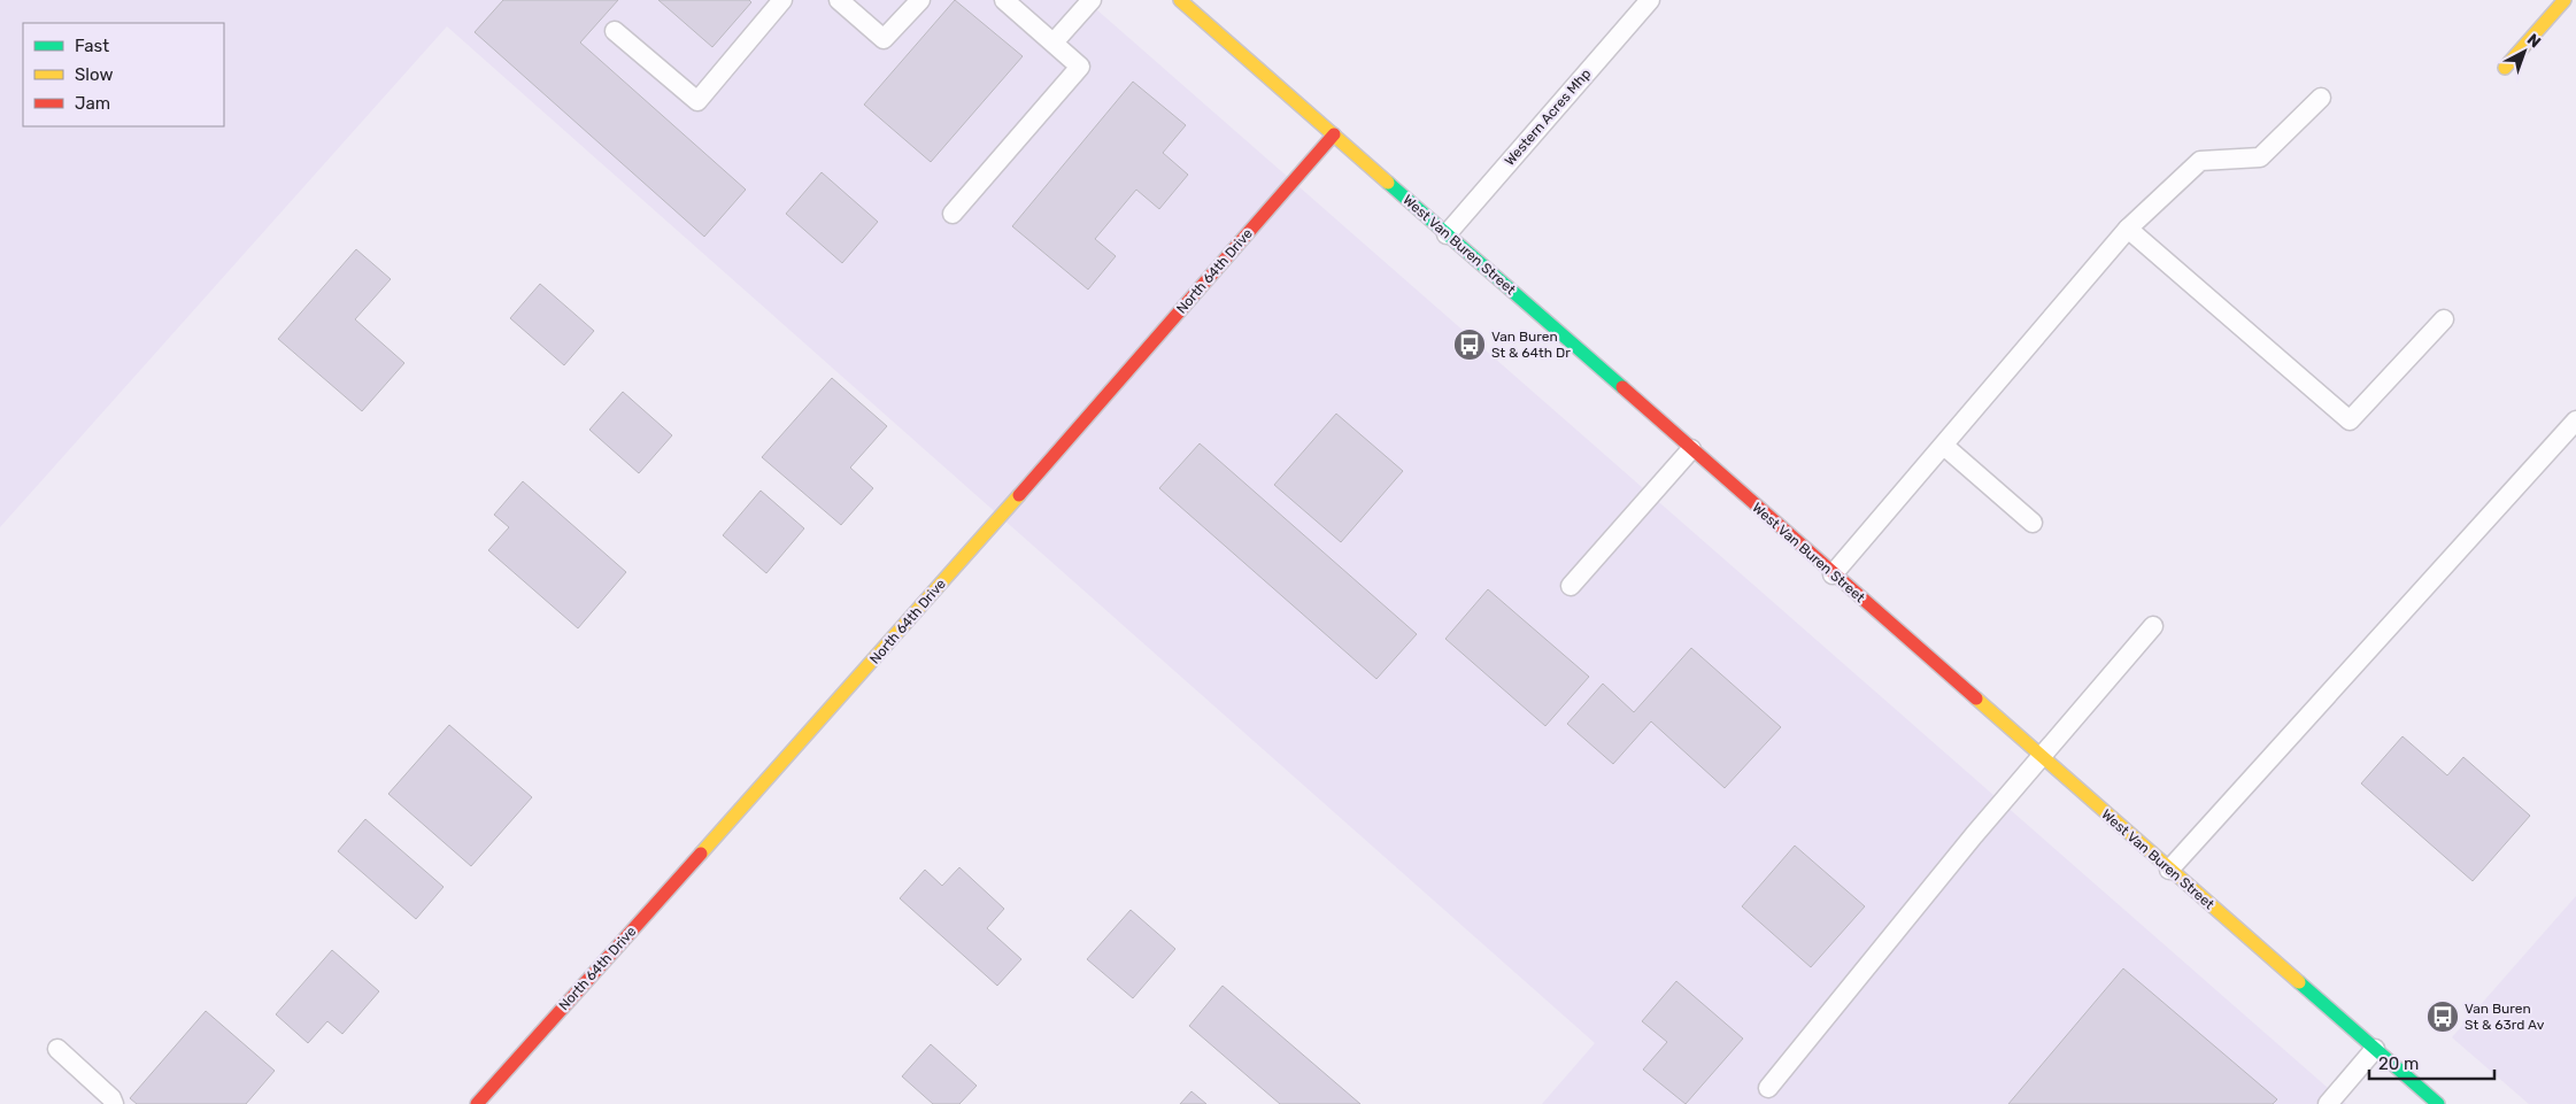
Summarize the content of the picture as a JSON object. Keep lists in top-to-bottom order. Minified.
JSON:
{"streets":{"main road":["West Van Buren Street","North 64th Drive"],"lane":["Western Acres Mhp"]},"crossings":[["Western Acres Mhp","West Van Buren Street"],["West Van Buren Street","North 64th Drive"]],"places":{"bus stop":["Van Buren St & 64th Dr","Van Buren St & 63rd Av"]},"legend":["Fast","Slow","Jam"],"scale_bar":"20 m","north":"top right"}
